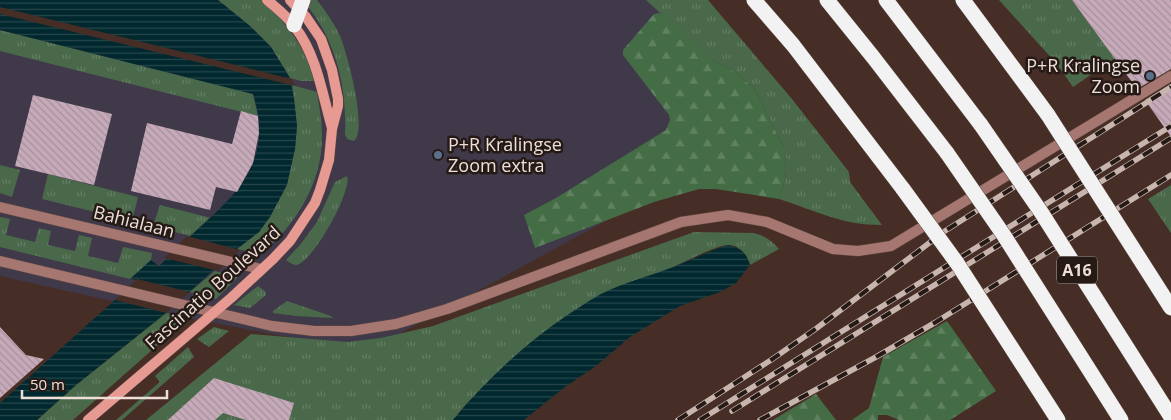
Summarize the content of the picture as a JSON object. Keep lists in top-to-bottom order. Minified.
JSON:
{"streets":{"highway":["A16"],"street":["Bahialaan","Fascinatio Boulevard"]},"crossings":[["Bahialaan","Fascinatio Boulevard"]],"places":["P+R Kralingse Zoom","P+R Kralingse Zoom extra"],"scale_bar":"50 m"}
